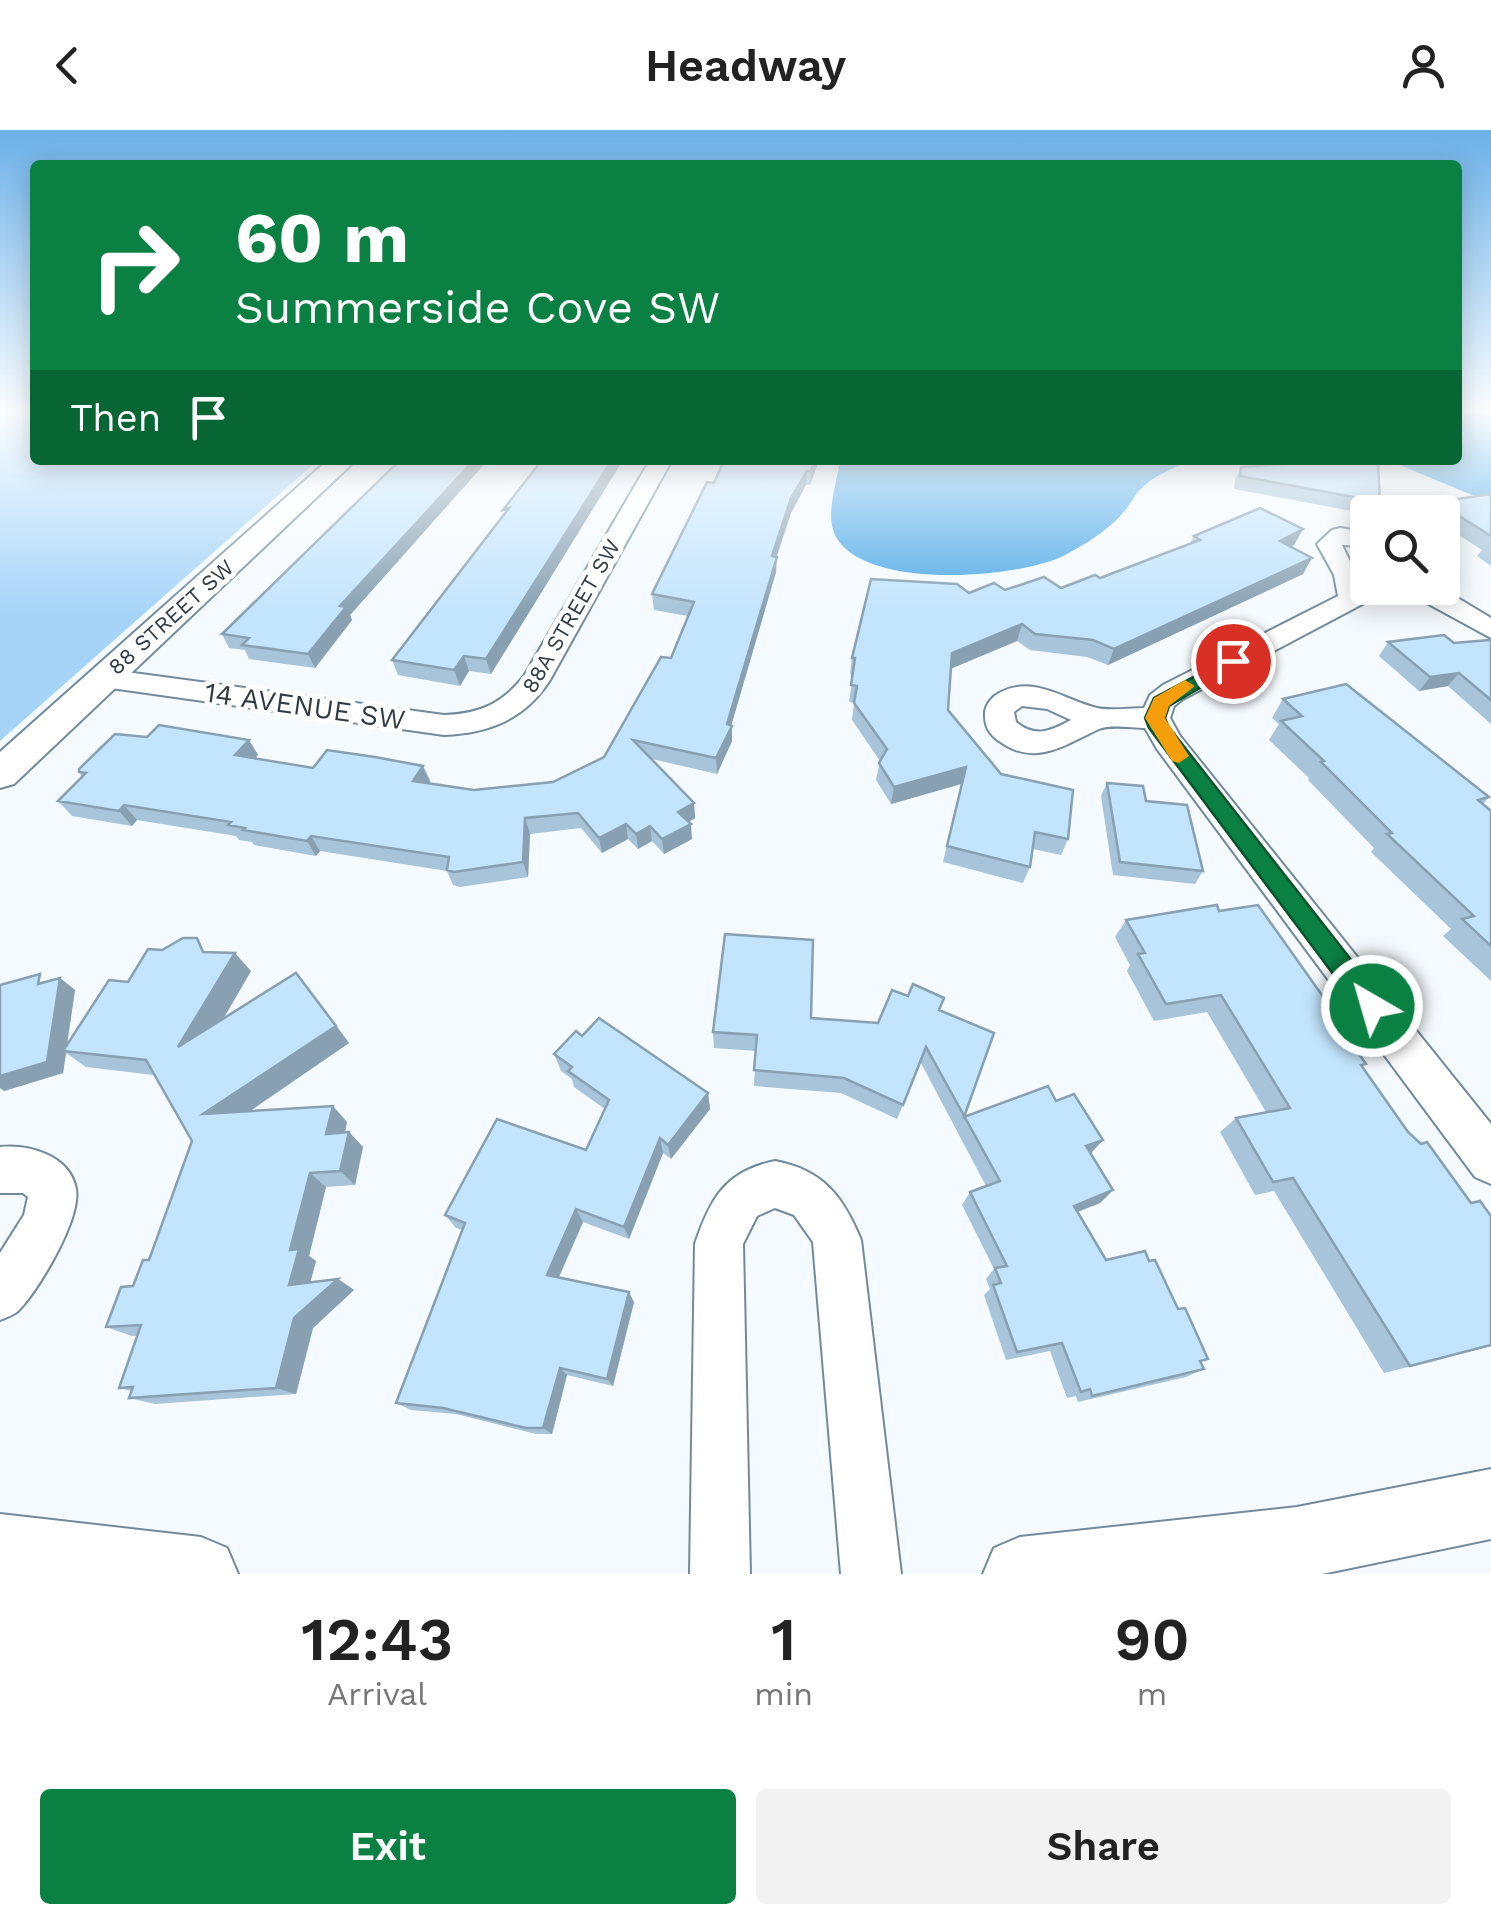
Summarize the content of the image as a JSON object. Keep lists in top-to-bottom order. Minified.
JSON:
{"streets":{"street":["88A STREET SW","88 STREET SW","14 AVENUE SW"]},"crossings":[["88A STREET SW","14 AVENUE SW"],["88 STREET SW","14 AVENUE SW"]],"page":{"header":"Headway","turn":["60 m","Summerside Cove SW"],"then":"Then","eta":["12:43","Arrival","1","min","90","m"],"buttons":["Exit","Share"]}}
